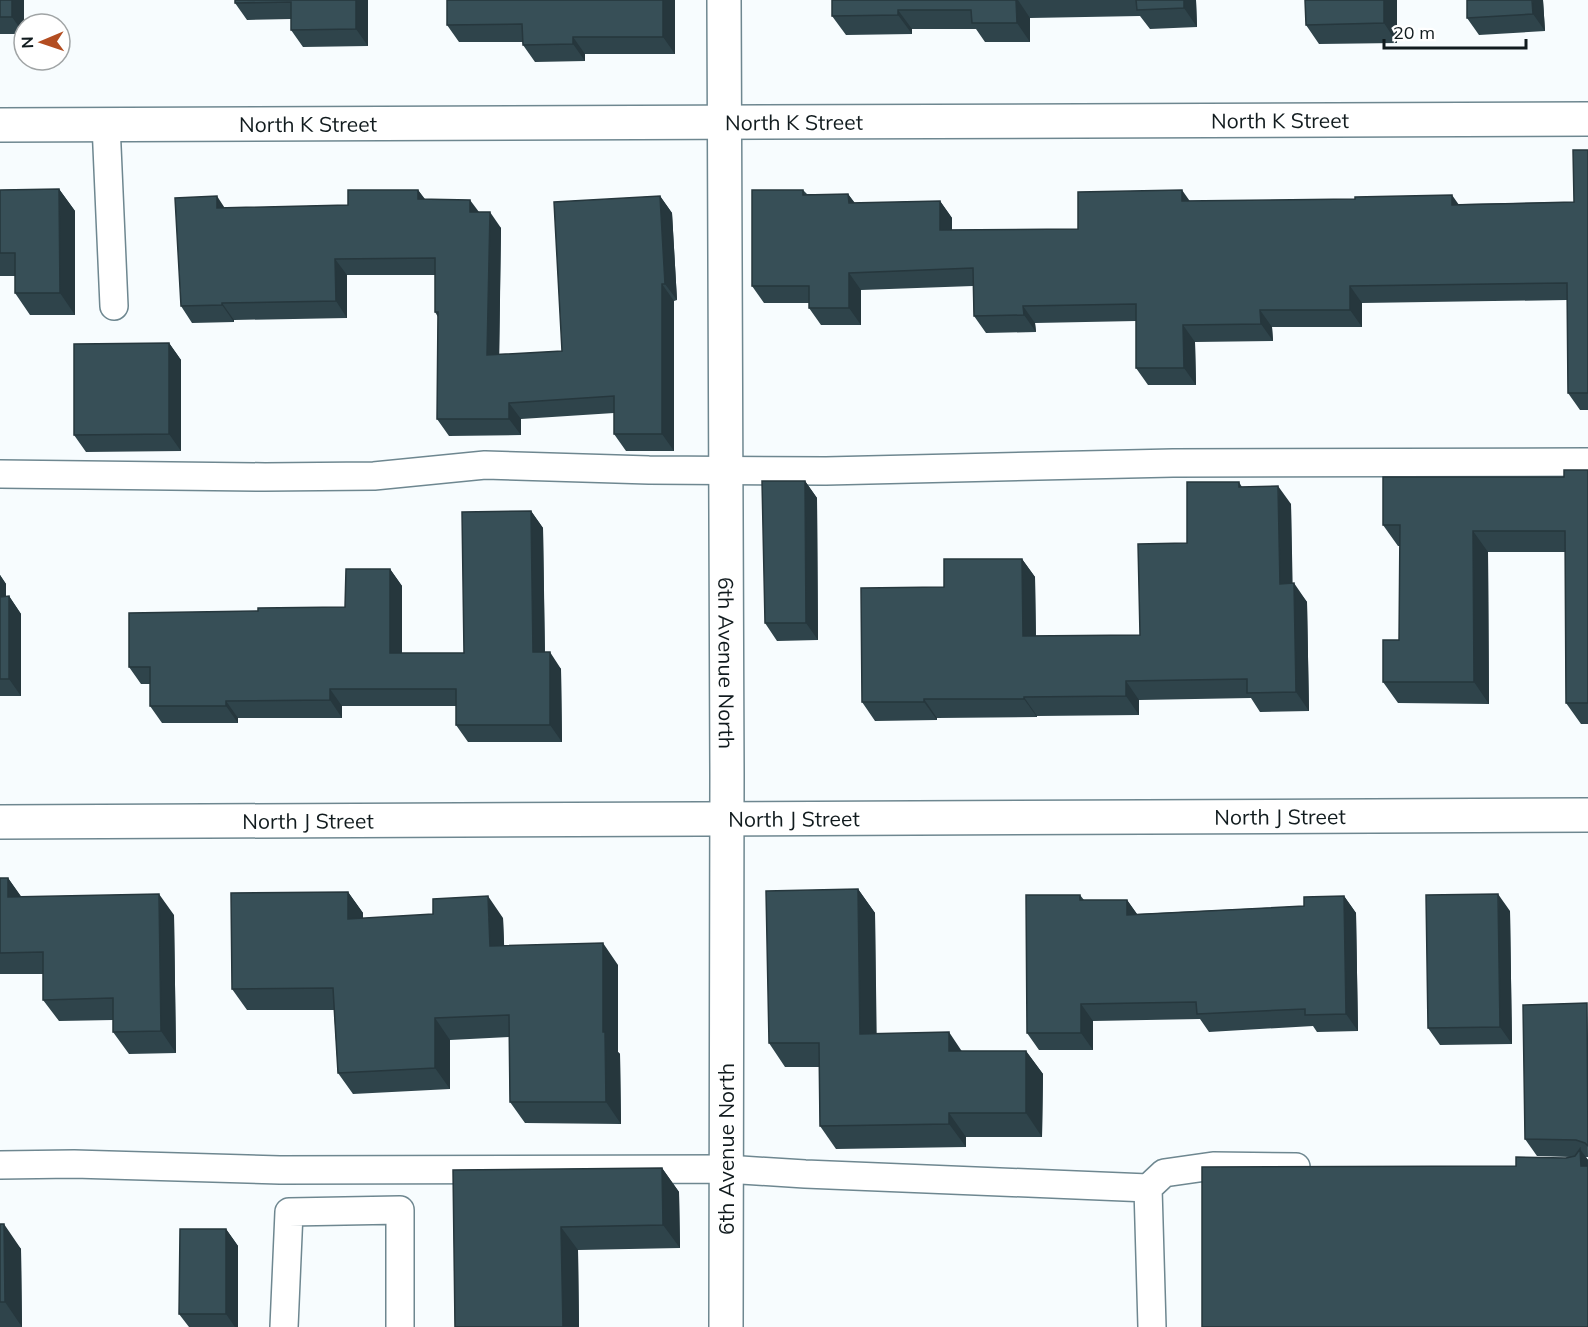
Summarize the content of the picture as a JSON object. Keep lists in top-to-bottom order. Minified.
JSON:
{"streets":{"street":["North K Street","6th Avenue North","North J Street"]},"crossings":[["North K Street","6th Avenue North"],["6th Avenue North","North J Street"]],"scale_bar":"20 m","north":"left"}
